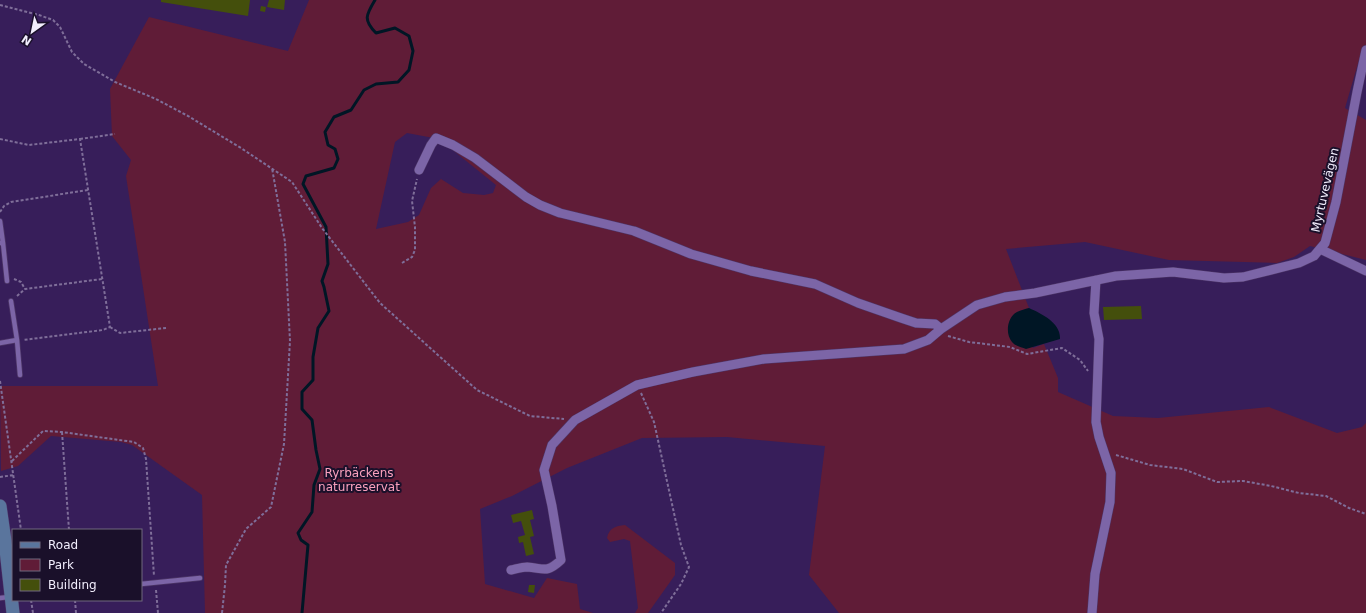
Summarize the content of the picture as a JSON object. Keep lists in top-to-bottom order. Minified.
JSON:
{"streets":{"street":["Myrtuvevägen"]},"parks":["Ryrbäckens naturreservat"],"legend":["Road","Park","Building"],"north":"bottom left"}
